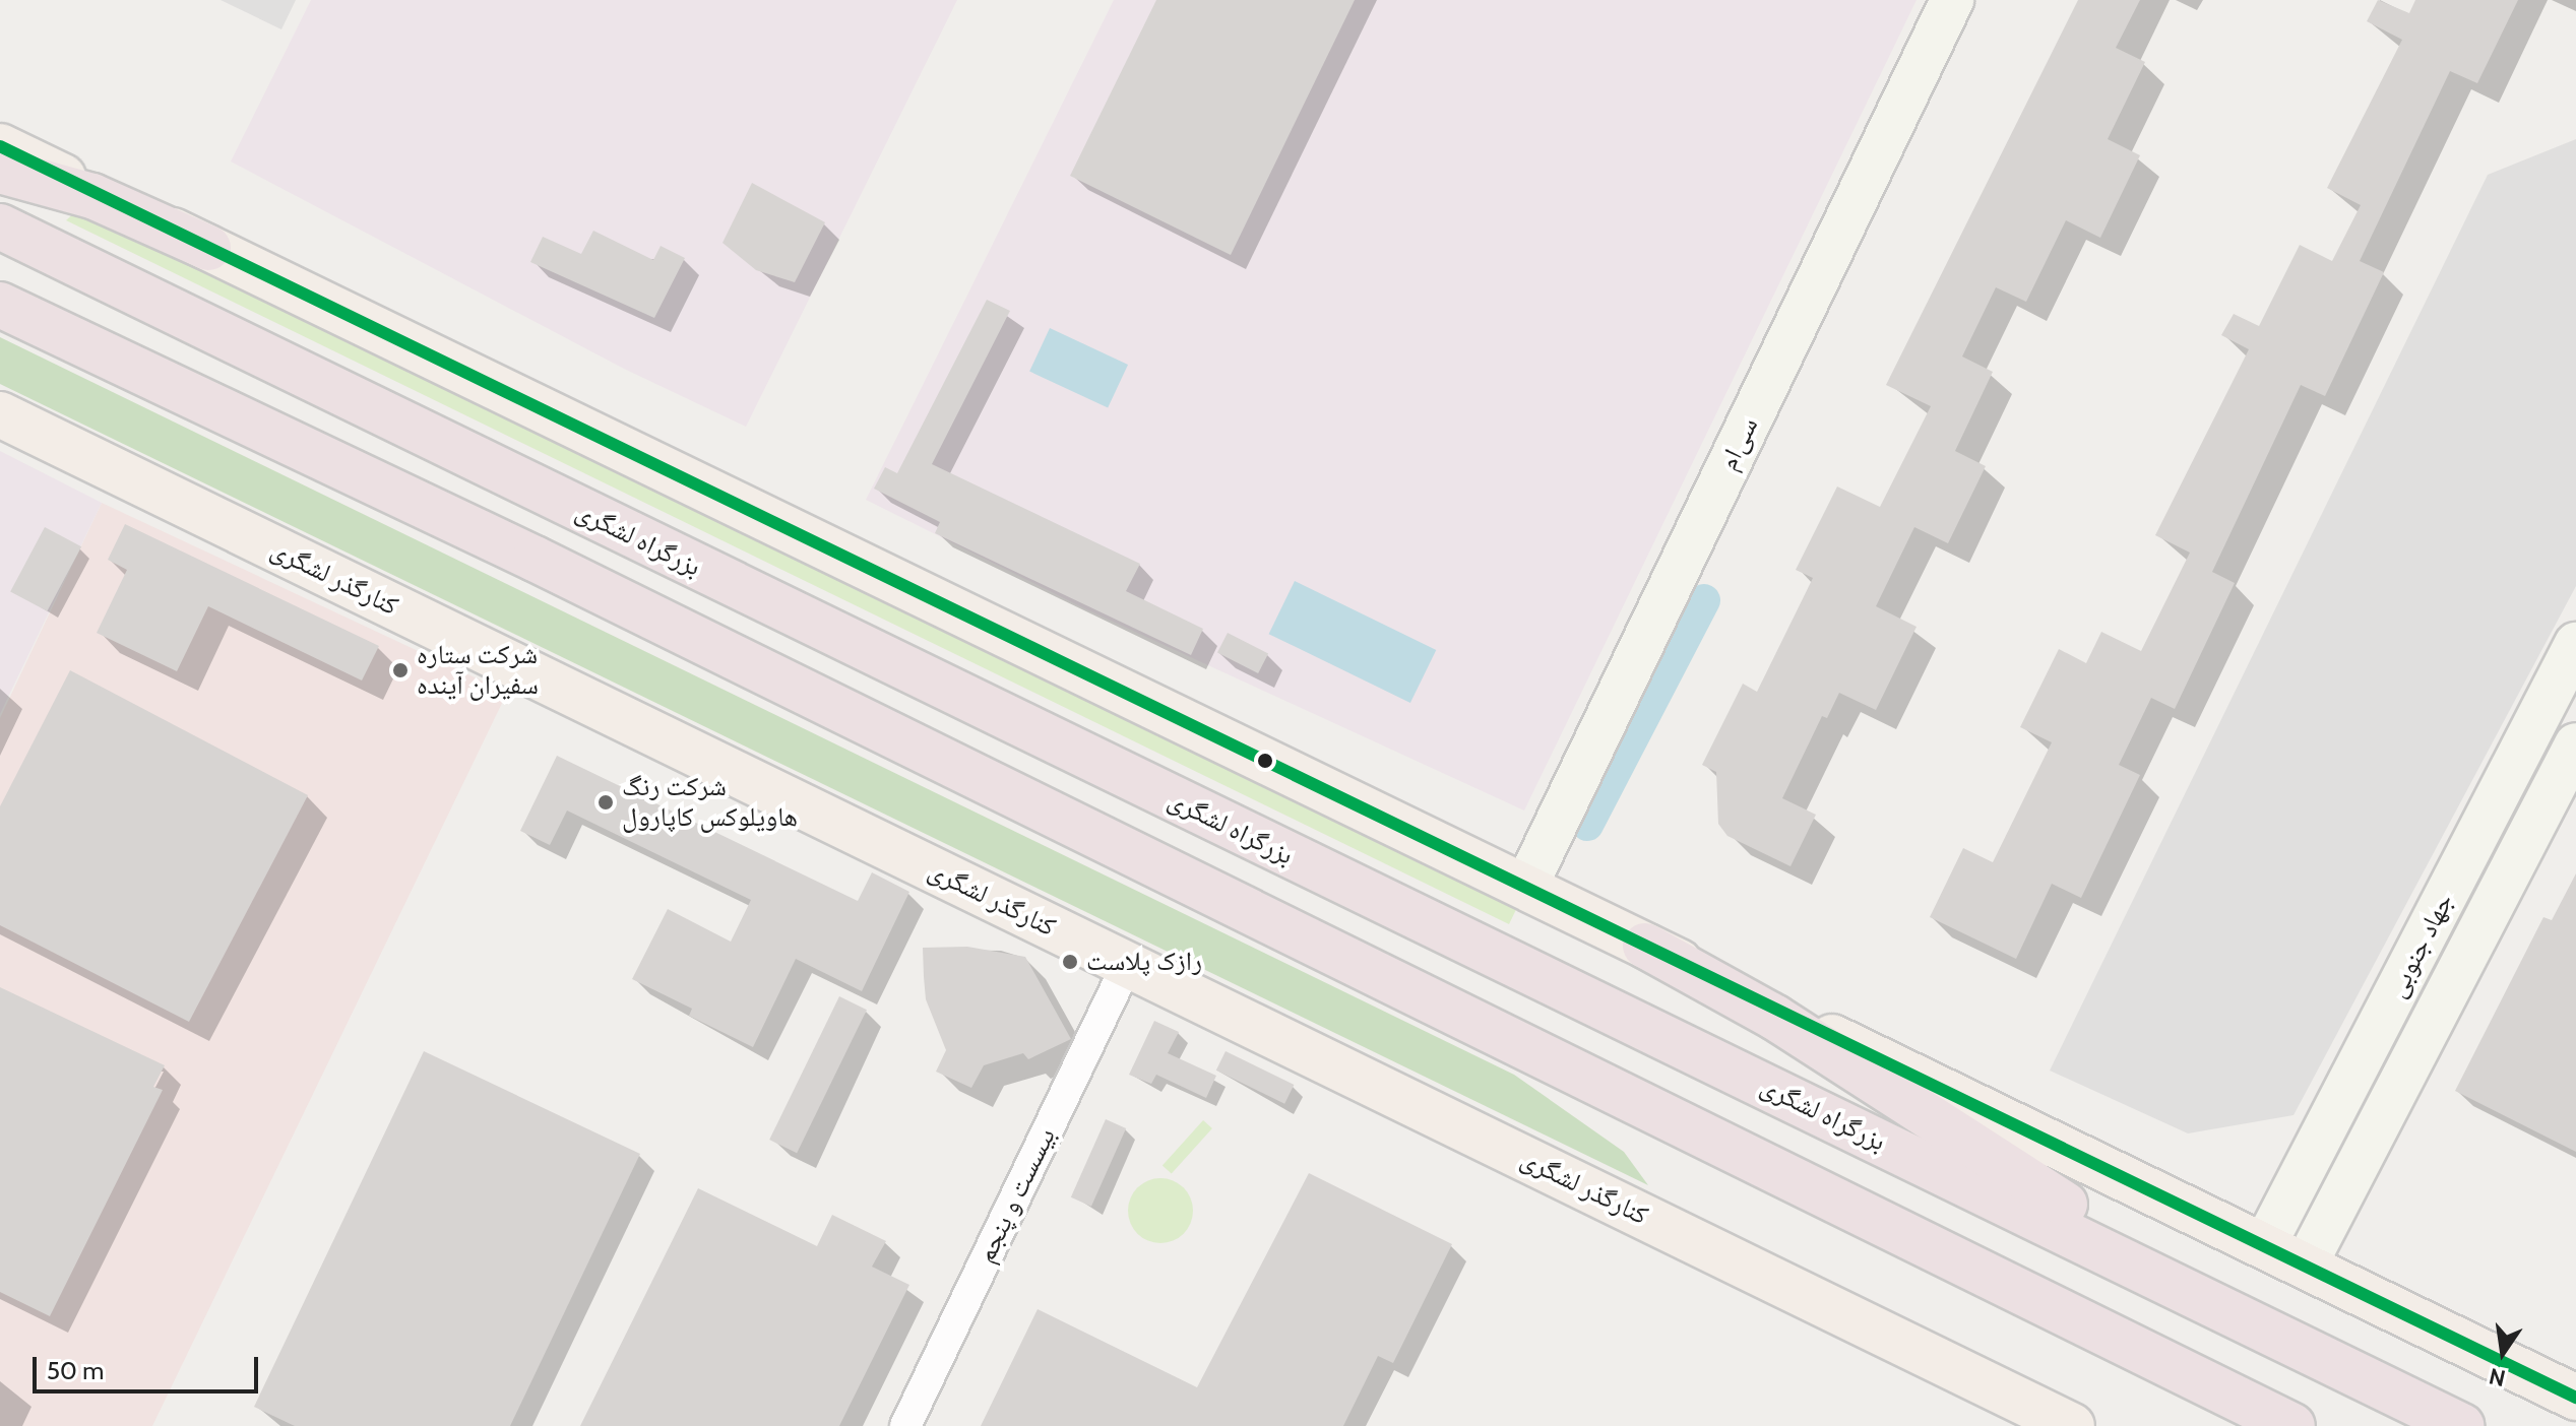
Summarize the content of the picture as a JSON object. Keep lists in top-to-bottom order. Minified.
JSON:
{"streets":{"highway":["بزرگراه لشگری"],"main road":["کنارگذر لشگری"],"street":["سی‌ام","جهاد جنوبی","بیسست و پنجم"]},"crossings":[["کنارگذر لشگری","بیسست و پنجم"]],"places":["شرکت ستاره سفیران آینده","شرکت رنگ هاویلوکس کاپارول","رازک پلاست"],"scale_bar":"50 m","north":"bottom"}
